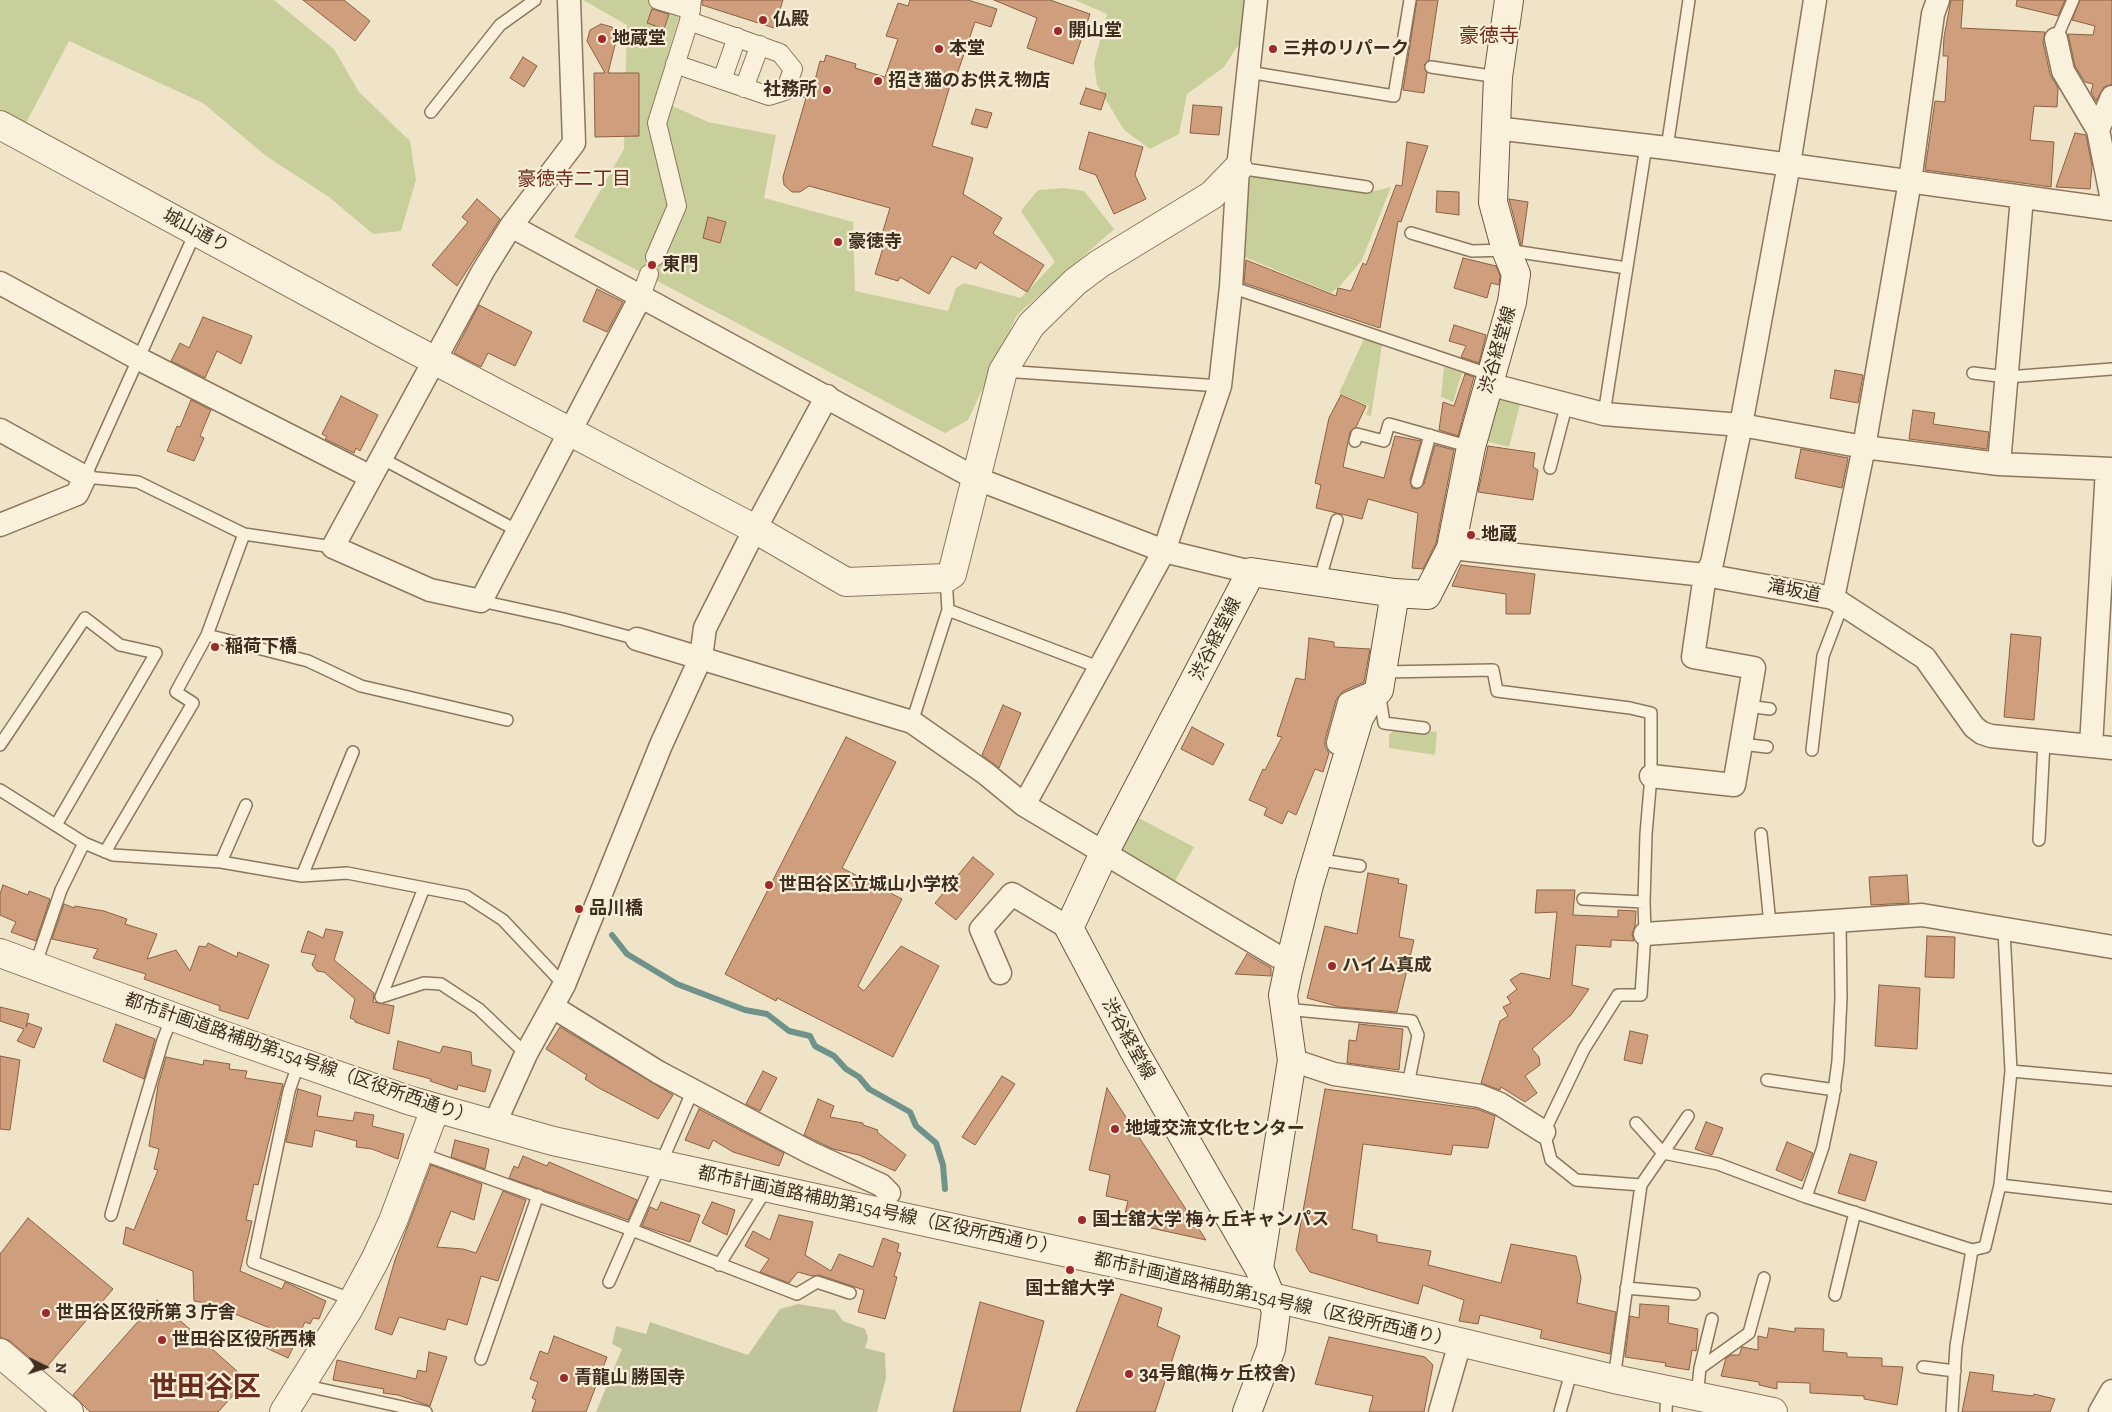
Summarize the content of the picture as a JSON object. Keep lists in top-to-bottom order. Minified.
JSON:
{"streets":{"street":["城山通り","渋谷経堂線","滝坂道","都市計画道路補助第154号線（区役所西通り）"]},"crossings":[["渋谷経堂線","滝坂道"],["渋谷経堂線","都市計画道路補助第154号線（区役所西通り）"]],"districts":["豪徳寺","豪徳寺二丁目","世田谷区"],"places":["仏殿","開山堂","地蔵堂","本堂","三井のリパーク","招き猫のお供え物店","社務所","豪徳寺","東門","地蔵","稲荷下橋","世田谷区立城山小学校","品川橋","ハイム真成","地域交流文化センター","国士舘大学 梅ヶ丘キャンパス","国士舘大学","世田谷区役所第３庁舎","世田谷区役所西棟","34号館(梅ヶ丘校舎)","青龍山 勝国寺"],"north":"right"}
